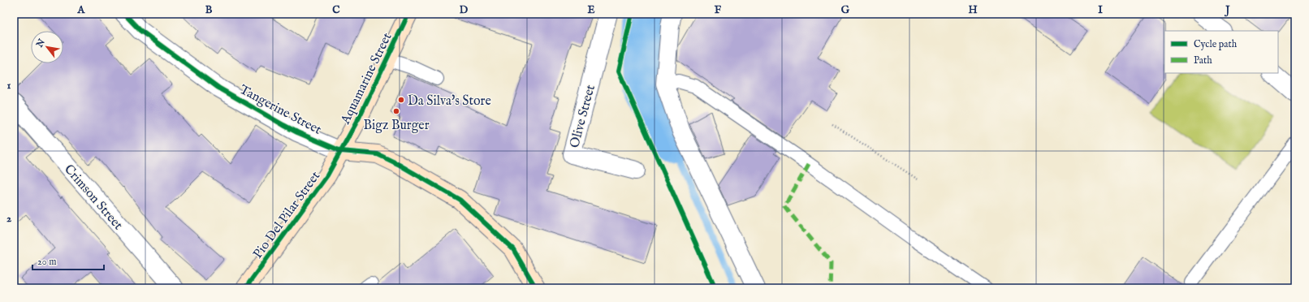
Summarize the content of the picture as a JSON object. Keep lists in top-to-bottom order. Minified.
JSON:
{"streets":{"street":["Aquamarine Street","Tangerine Street","Olive Street","Crimson Street","Pio Del Pilar Street"]},"crossings":[["Aquamarine Street","Tangerine Street"],["Aquamarine Street","Pio Del Pilar Street"],["Tangerine Street","Pio Del Pilar Street"]],"places":["Da Silva's Store","Bigz Burger"],"legend":["Cycle path","Path"],"scale_bar":"20 m","north":"top left","grid":{"columns":["A","B","C","D","E","F","G","H","I","J"],"rows":["1","2"]}}
